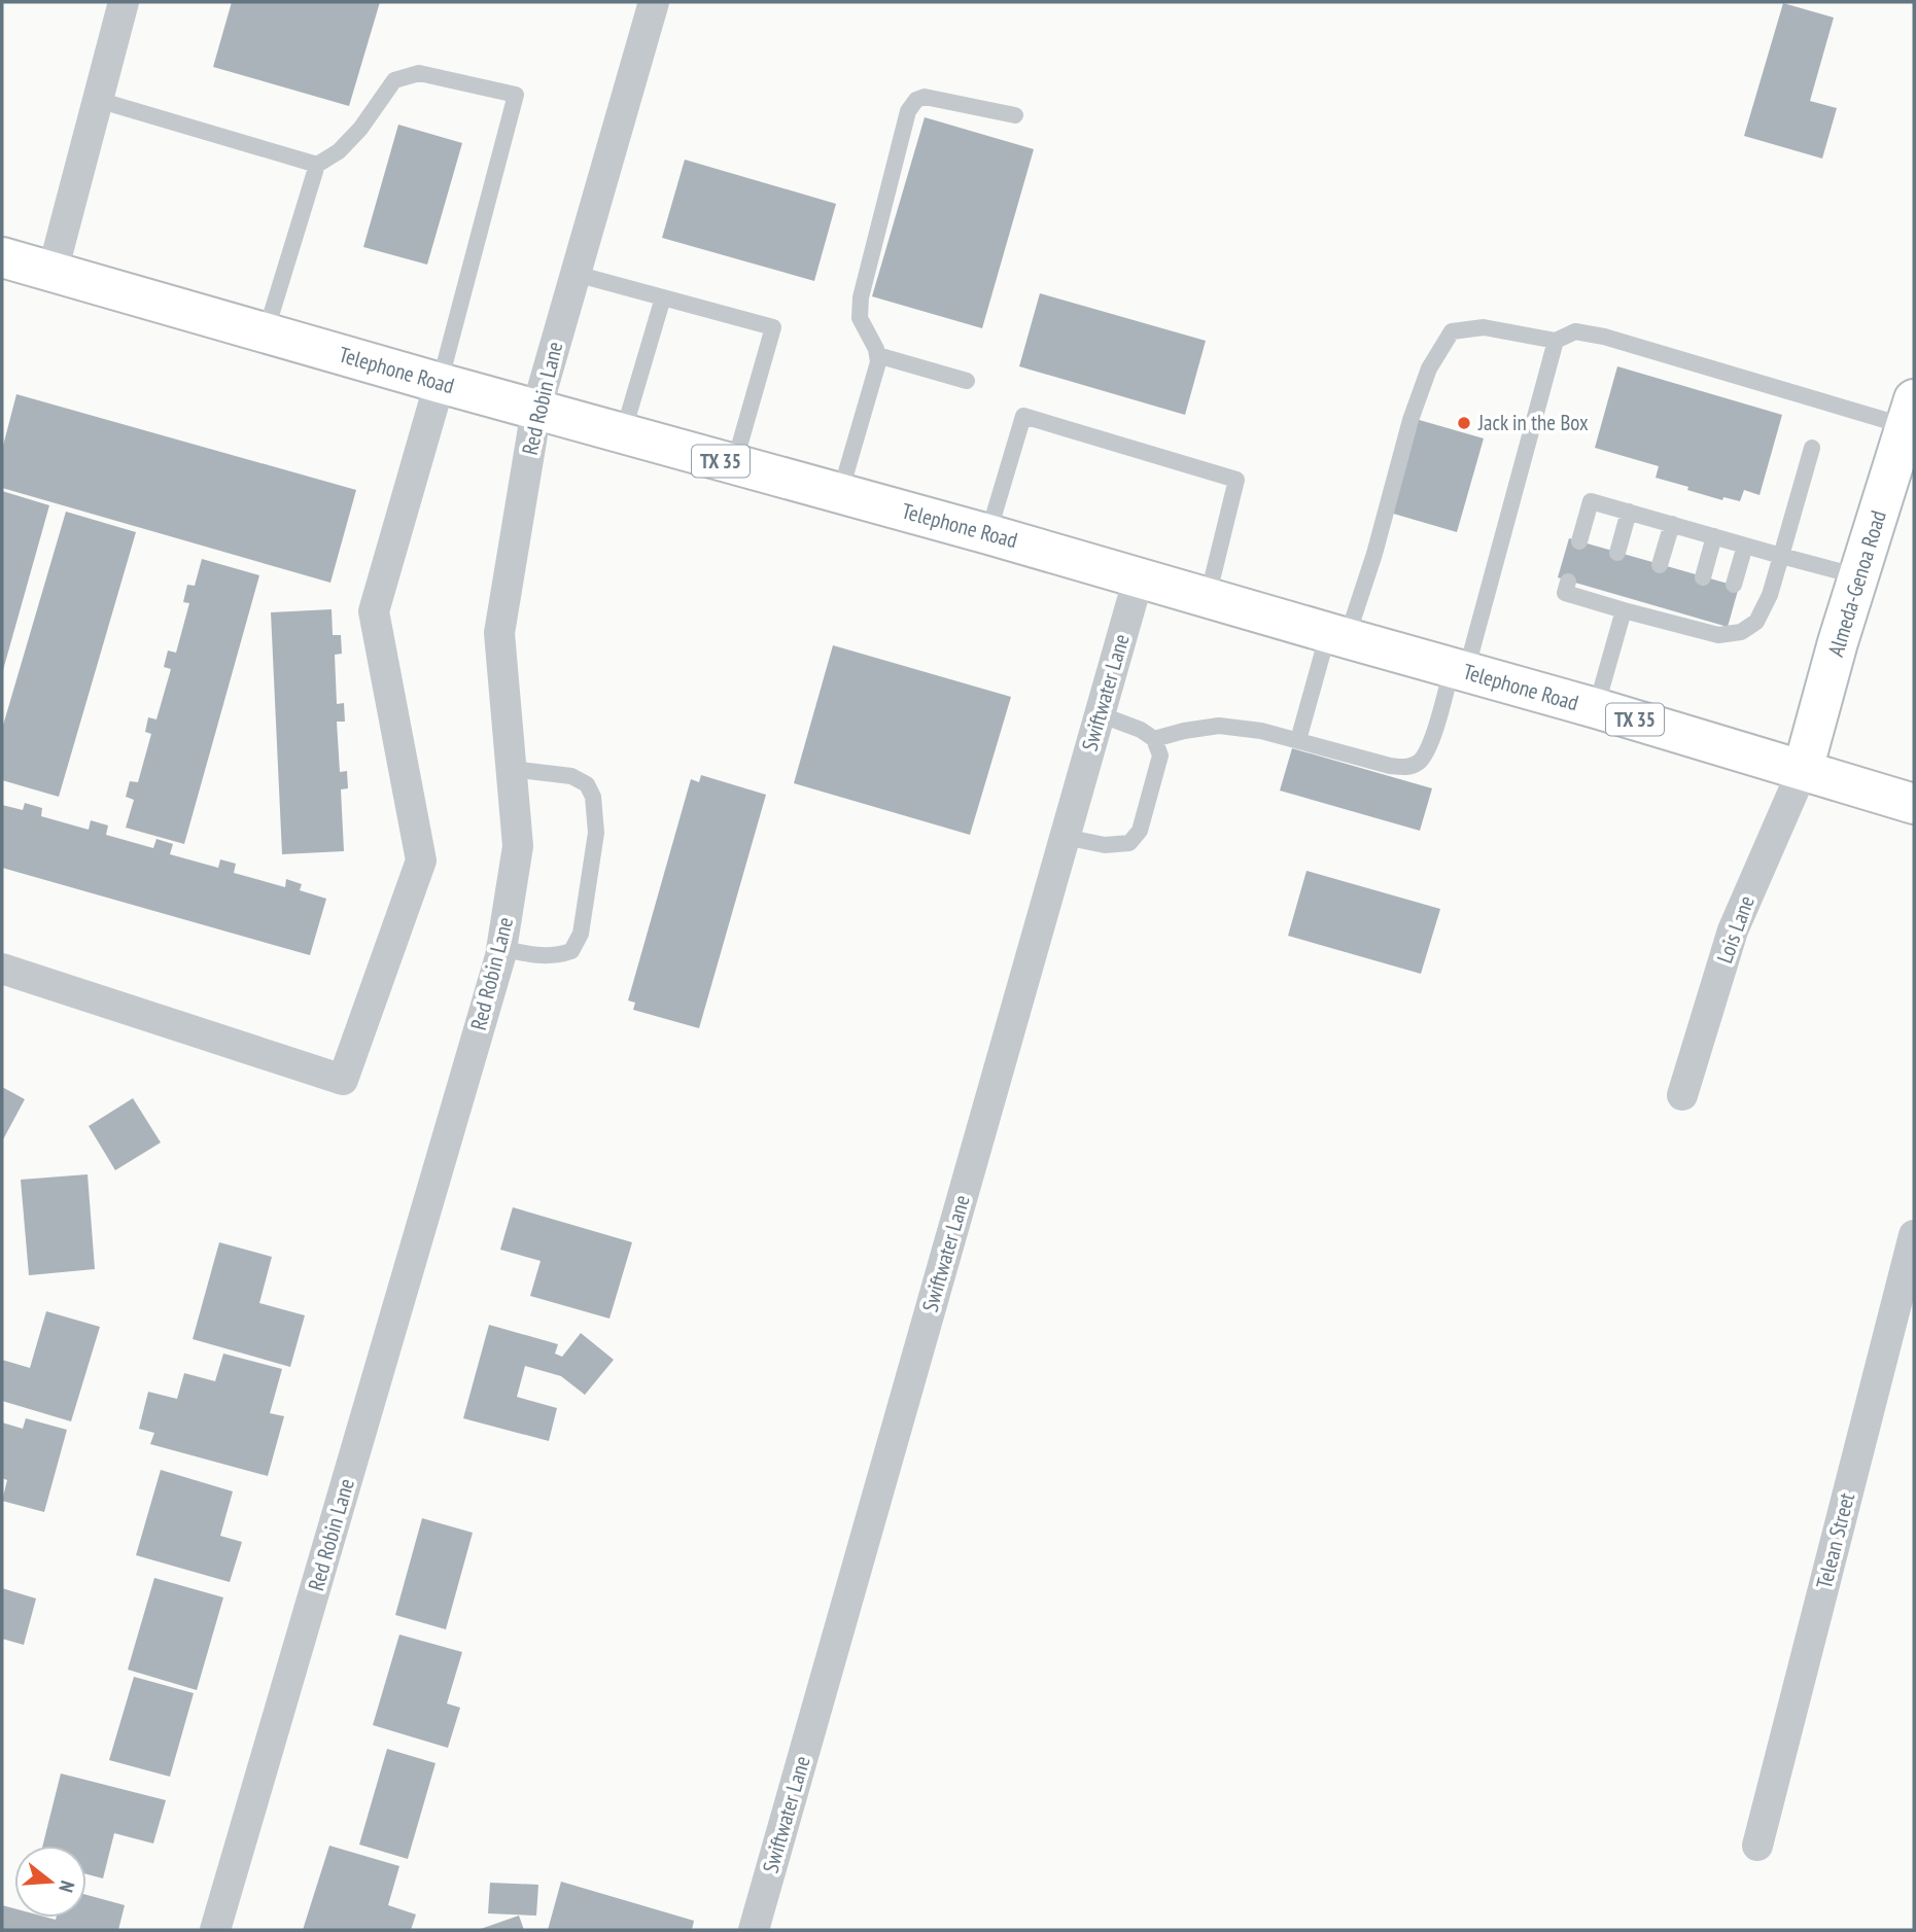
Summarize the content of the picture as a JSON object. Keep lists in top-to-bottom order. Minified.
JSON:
{"streets":{"main road":["Telephone Road","TX 35","Almeda-Genoa Road"],"street":["Red Robin Lane","Swiftwater Lane","Lois Lane","Telean Street"]},"crossings":[["Telephone Road","Red Robin Lane"],["Telephone Road","Almeda-Genoa Road"],["Telephone Road","Swiftwater Lane"],["Telephone Road","Lois Lane"],["Almeda-Genoa Road","Lois Lane"]],"places":["Jack in the Box"],"north":"right"}
